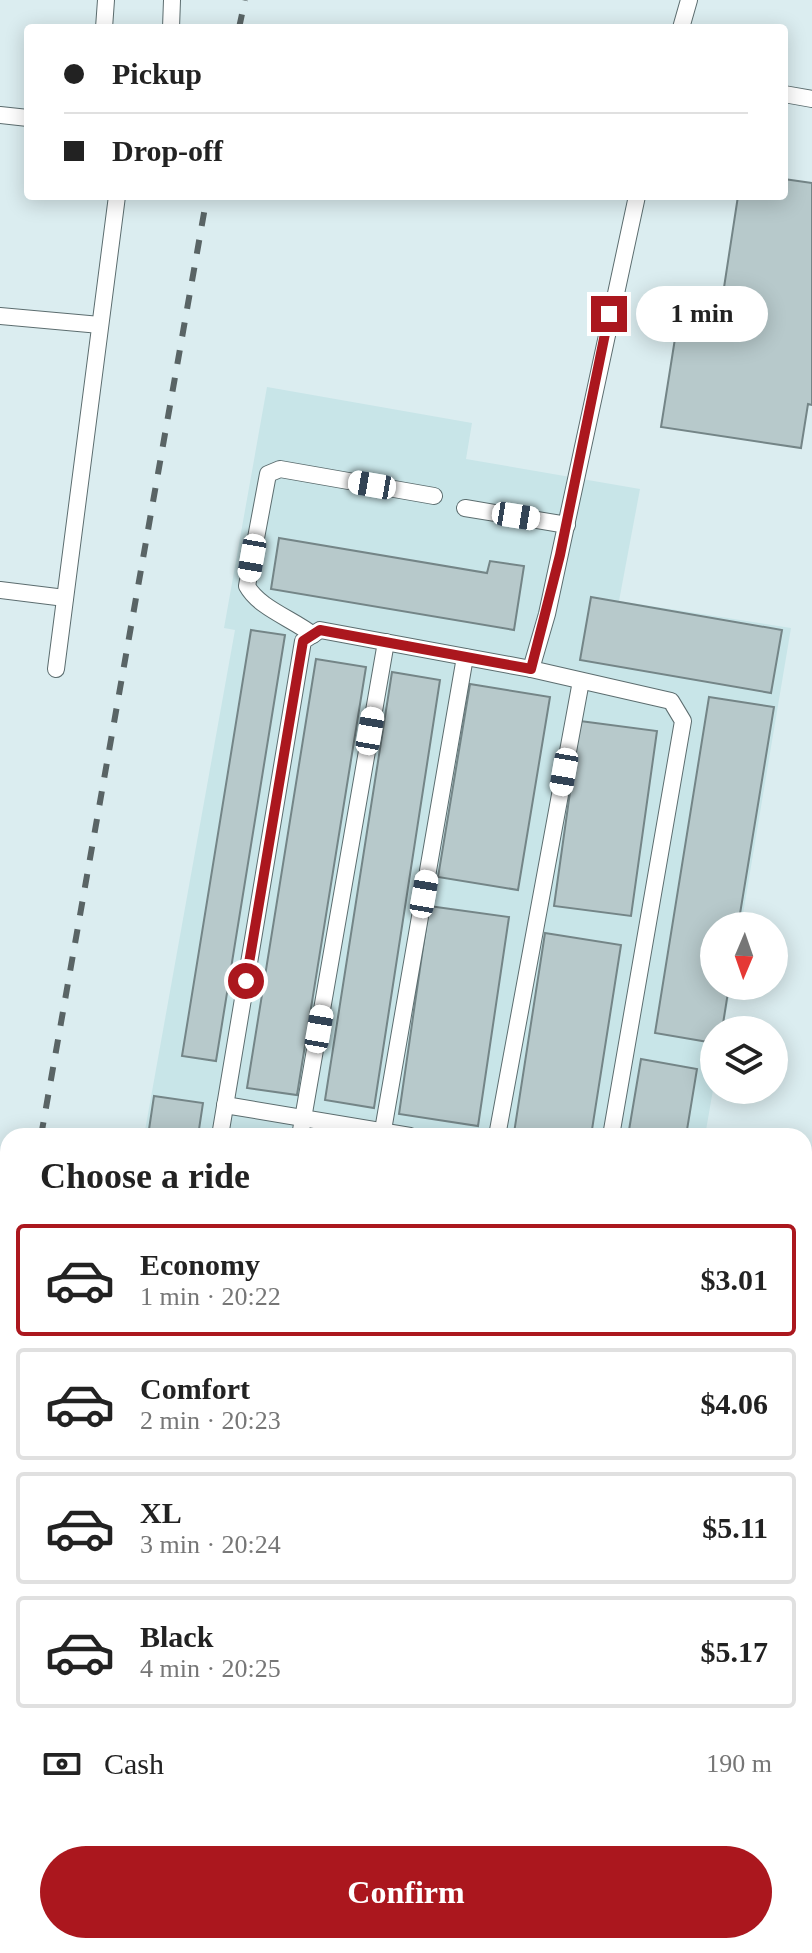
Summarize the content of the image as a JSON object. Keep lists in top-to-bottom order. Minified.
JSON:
{"north":"bottom","page":{"banner":["Pickup","Drop-off"],"bubble":"1 min","heading":"Choose a ride","list":[{"name":"Economy","note":"1 min · 20:22","value":"$3.01"},{"name":"Comfort","note":"2 min · 20:23","value":"$4.06"},{"name":"XL","note":"3 min · 20:24","value":"$5.11"},{"name":"Black","note":"4 min · 20:25","value":"$5.17"}],"pay":["Cash","190 m"],"buttons":"Confirm"}}
